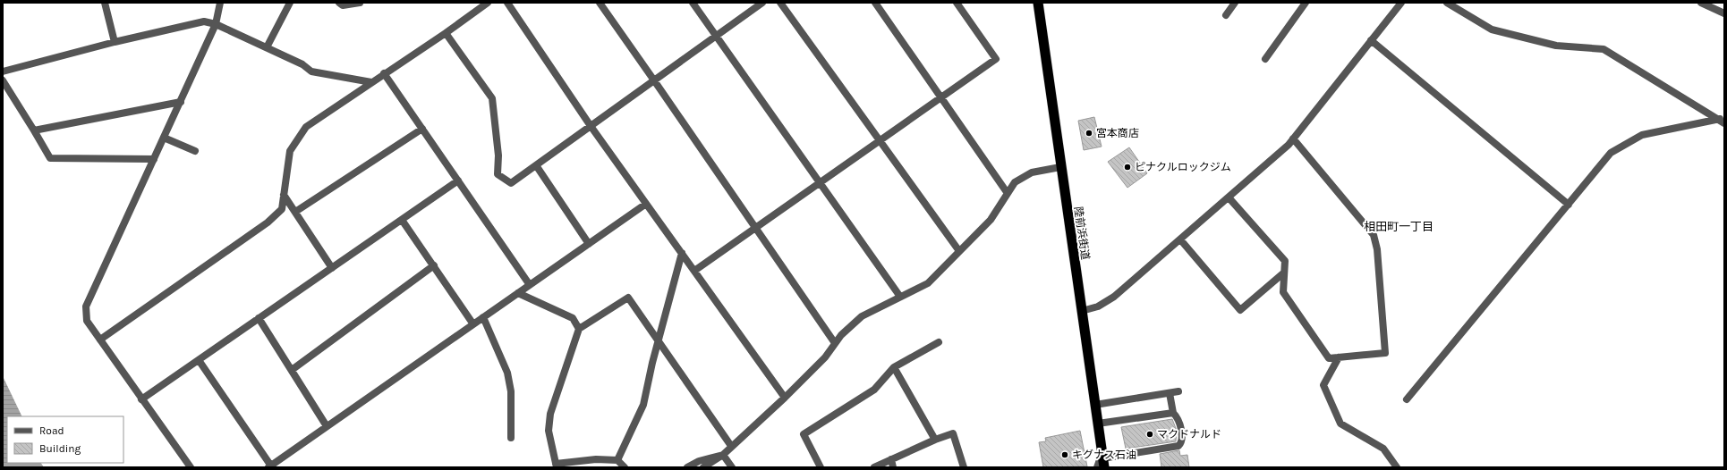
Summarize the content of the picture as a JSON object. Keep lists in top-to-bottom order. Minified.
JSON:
{"streets":{"highway":["陸前浜街道"]},"districts":["相田町一丁目"],"places":["宮本商店","ピナクルロックジム","マクドナルド","キグナス石油"],"legend":["Road","Building"]}
